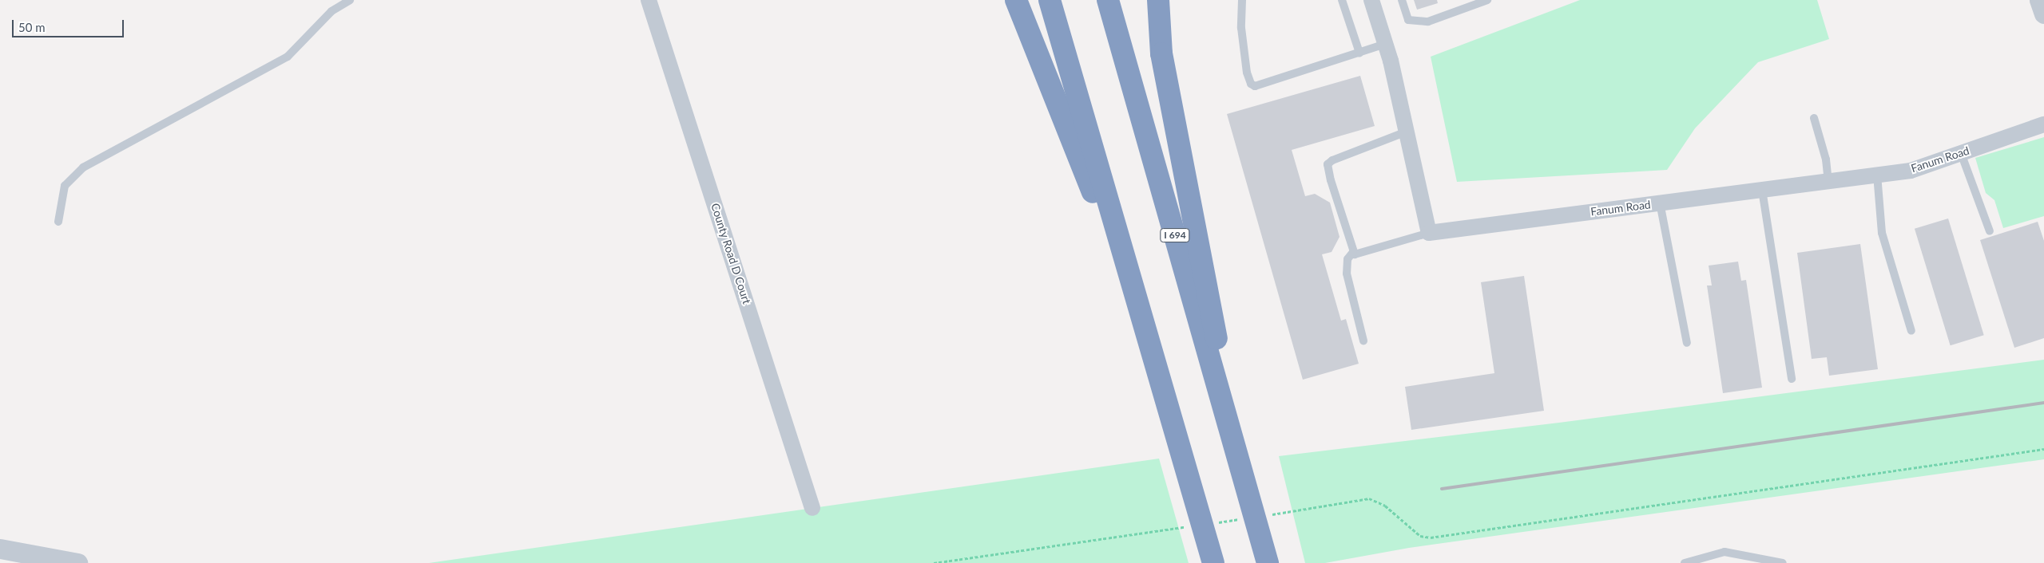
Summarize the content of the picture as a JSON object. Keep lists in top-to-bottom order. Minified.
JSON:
{"streets":{"highway":["I 694"],"street":["Fanum Road","County Road D Court"]},"scale_bar":"50 m"}
